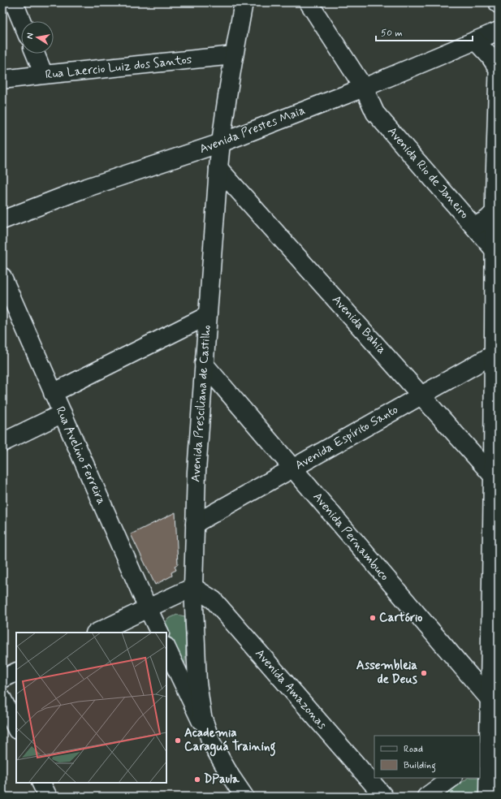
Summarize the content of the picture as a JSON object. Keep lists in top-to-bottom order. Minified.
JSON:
{"streets":{"street":["Rua Laercio Luiz dos Santos","Avenida Prestes Maia","Avenida Rio de Janeiro","Avenida Bahia","Avenida Presciliana de Castilho","Avenida Espírito Santo","Rua Avelino Ferreira","Avenida Pernambuco","Avenida Amazonas"]},"crossings":[["Rua Laercio Luiz dos Santos","Avenida Presciliana de Castilho"],["Avenida Prestes Maia","Avenida Rio de Janeiro"],["Avenida Prestes Maia","Avenida Presciliana de Castilho"],["Avenida Bahia","Avenida Presciliana de Castilho"],["Avenida Bahia","Avenida Espírito Santo"],["Avenida Presciliana de Castilho","Avenida Espírito Santo"],["Avenida Presciliana de Castilho","Avenida Pernambuco"],["Avenida Presciliana de Castilho","Avenida Amazonas"],["Avenida Espírito Santo","Avenida Pernambuco"]],"places":["Cartório","Assembleia de Deus","Academia Caraguá Training","DPaula"],"legend":["Road","Building"],"scale_bar":"50 m","north":"left"}
